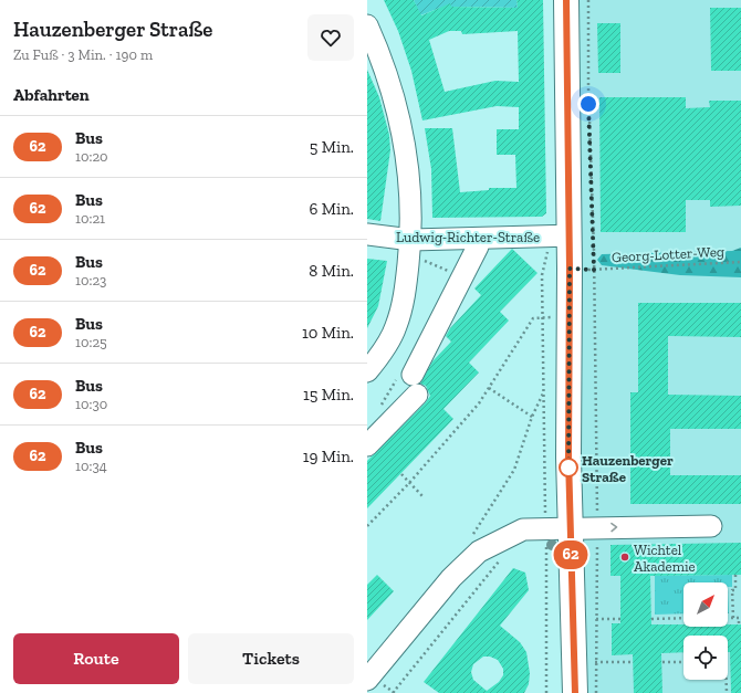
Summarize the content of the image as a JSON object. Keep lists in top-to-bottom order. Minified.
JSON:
{"streets":{"street":["Ludwig-Richter-Straße"],"path":["Georg-Lotter-Weg"]},"places":["Hauzenberger Straße","Wichtel Akademie"],"lines":["bus line 62"],"north":"top right","page":{"heading":[["Hauzenberger Straße","Zu Fuß · 3 Min. · 190 m"],"Abfahrten"],"on_map":"62","list":[{"mark":"62","name":"Bus","note":"10:20","value":"5 Min."},{"mark":"62","name":"Bus","note":"10:21","value":"6 Min."},{"mark":"62","name":"Bus","note":"10:23","value":"8 Min."},{"mark":"62","name":"Bus","note":"10:25","value":"10 Min."},{"mark":"62","name":"Bus","note":"10:30","value":"15 Min."},{"mark":"62","name":"Bus","note":"10:34","value":"19 Min."}],"buttons":["Route","Tickets"]}}
